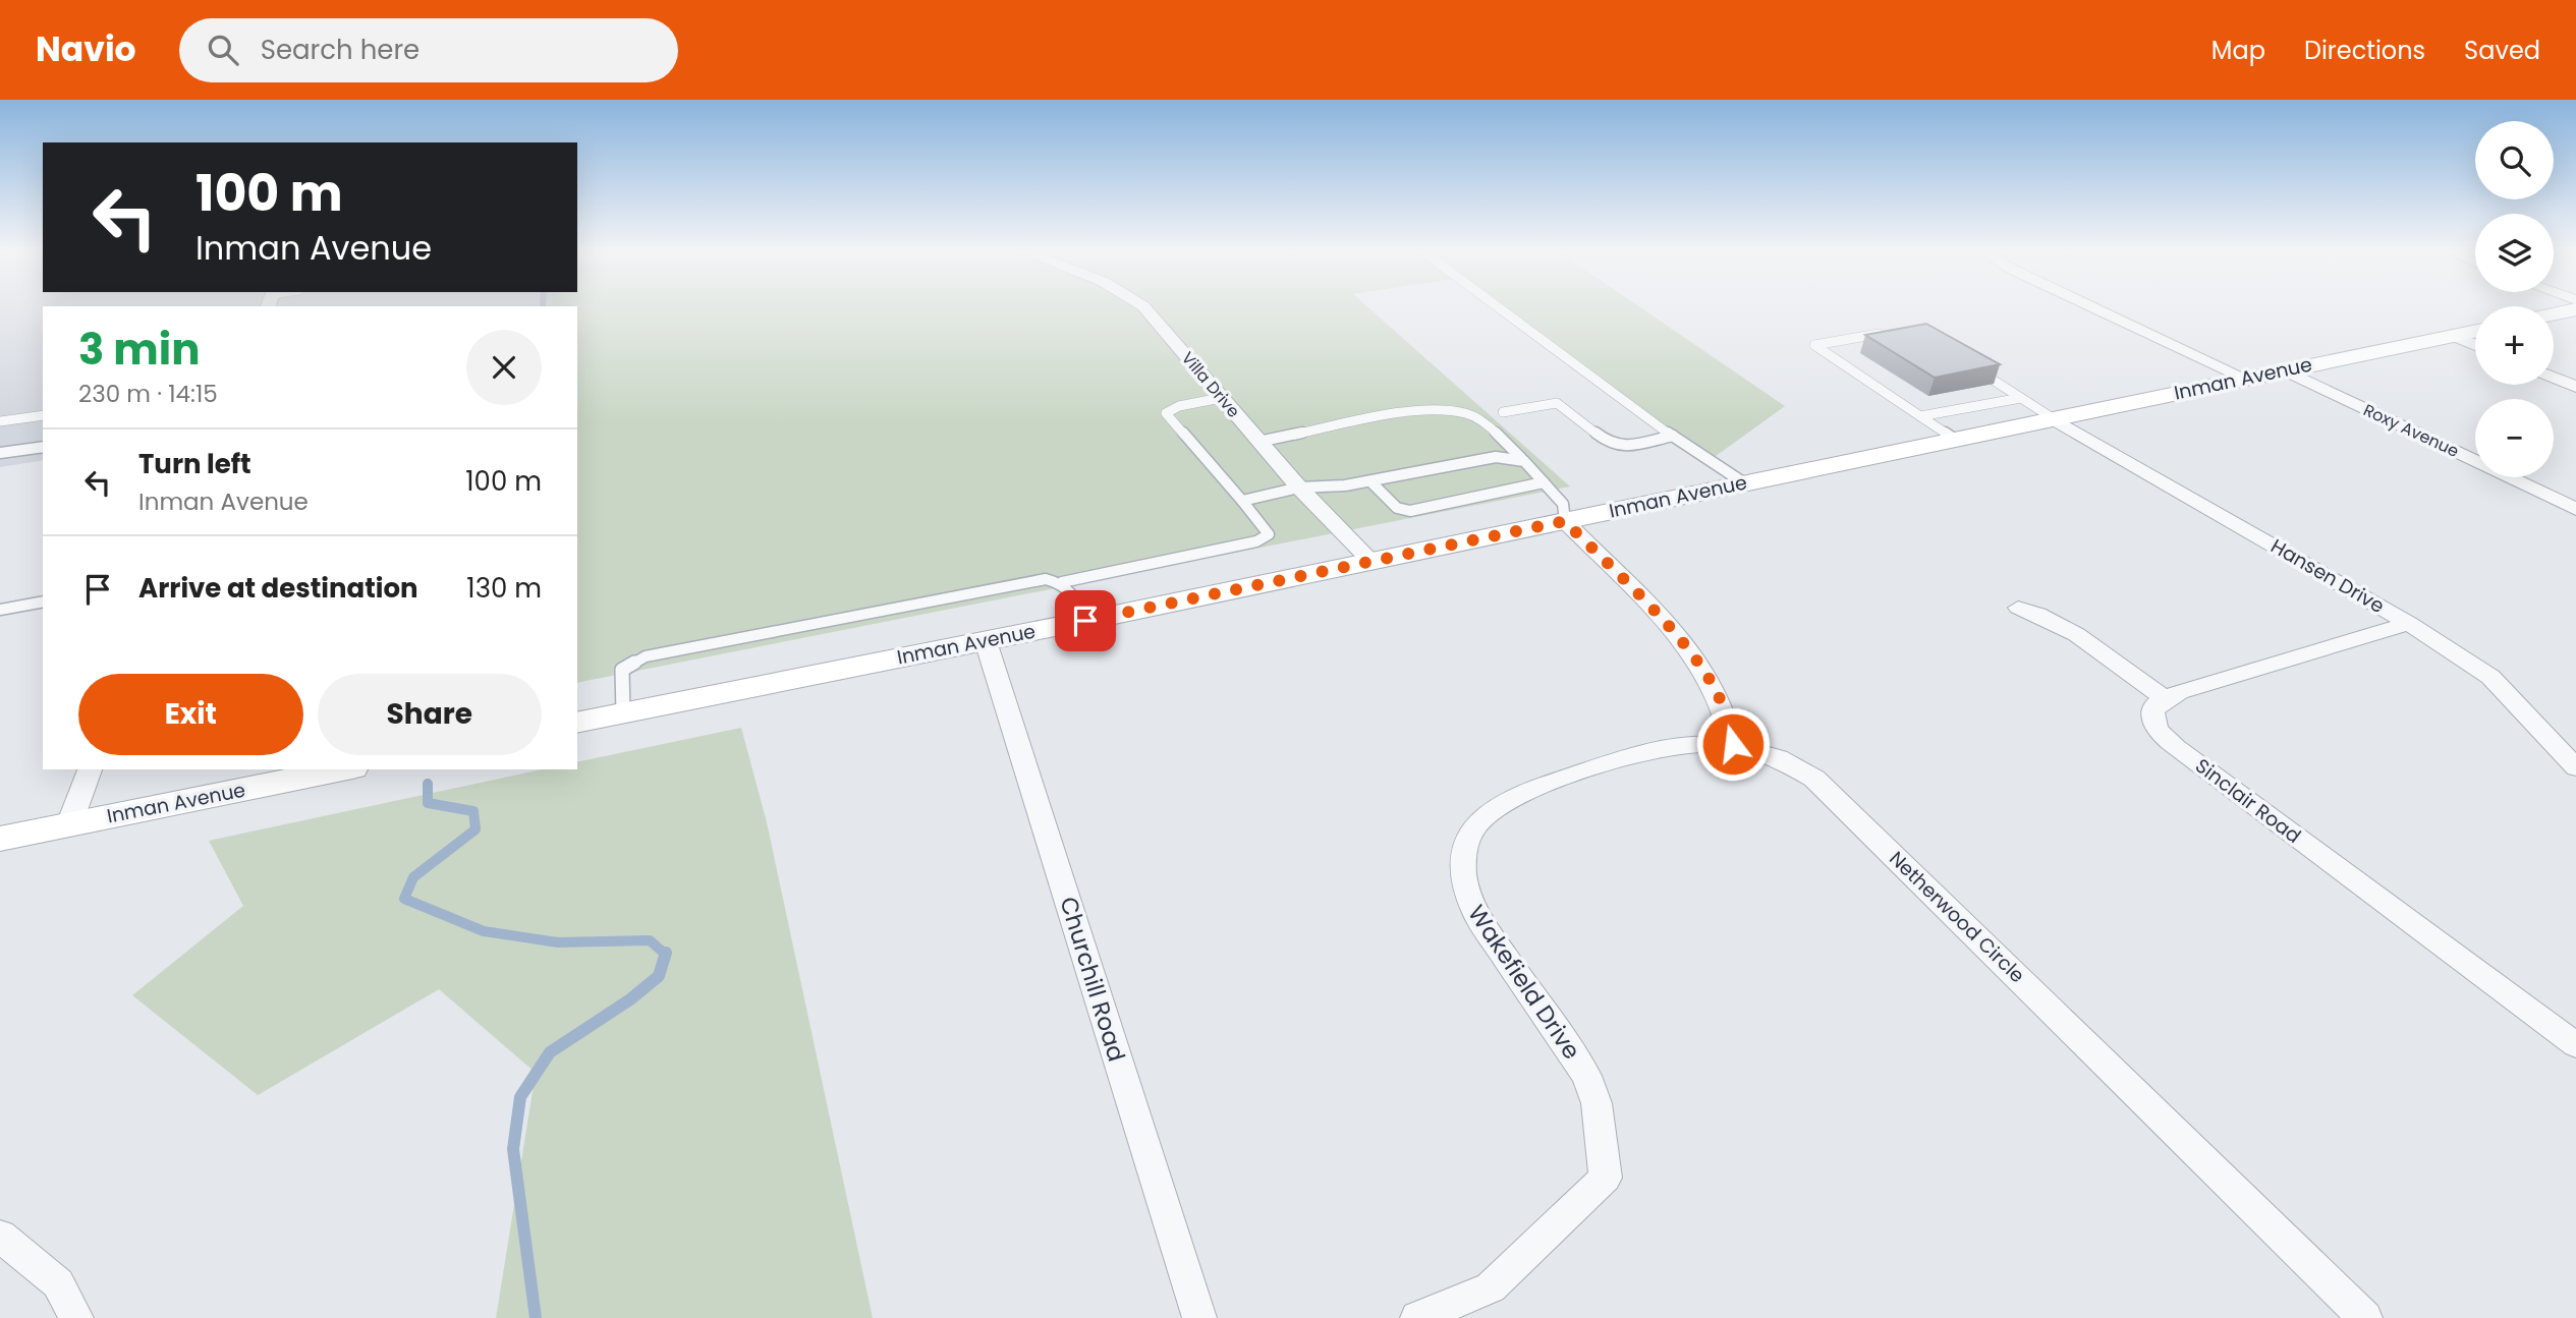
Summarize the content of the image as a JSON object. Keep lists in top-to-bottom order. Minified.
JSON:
{"streets":{"main road":["Inman Avenue"],"street":["Villa Drive","Roxy Avenue","Hansen Drive","Sinclair Road","Netherwood Circle","Churchill Road","Wakefield Drive"]},"crossings":[["Inman Avenue","Villa Drive"],["Inman Avenue","Roxy Avenue"],["Inman Avenue","Hansen Drive"],["Inman Avenue","Churchill Road"],["Netherwood Circle","Wakefield Drive"]],"page":{"header":"Navio","search":"Search here","nav":["Map","Directions","Saved"],"map_buttons":["+","−"],"turn":["100 m","Inman Avenue"],"heading":["3 min","230 m · 14:15"],"list":[{"name":"Turn left","note":"Inman Avenue","value":"100 m"},{"name":"Arrive at destination","value":"130 m"}],"buttons":["Exit","Share"]}}
